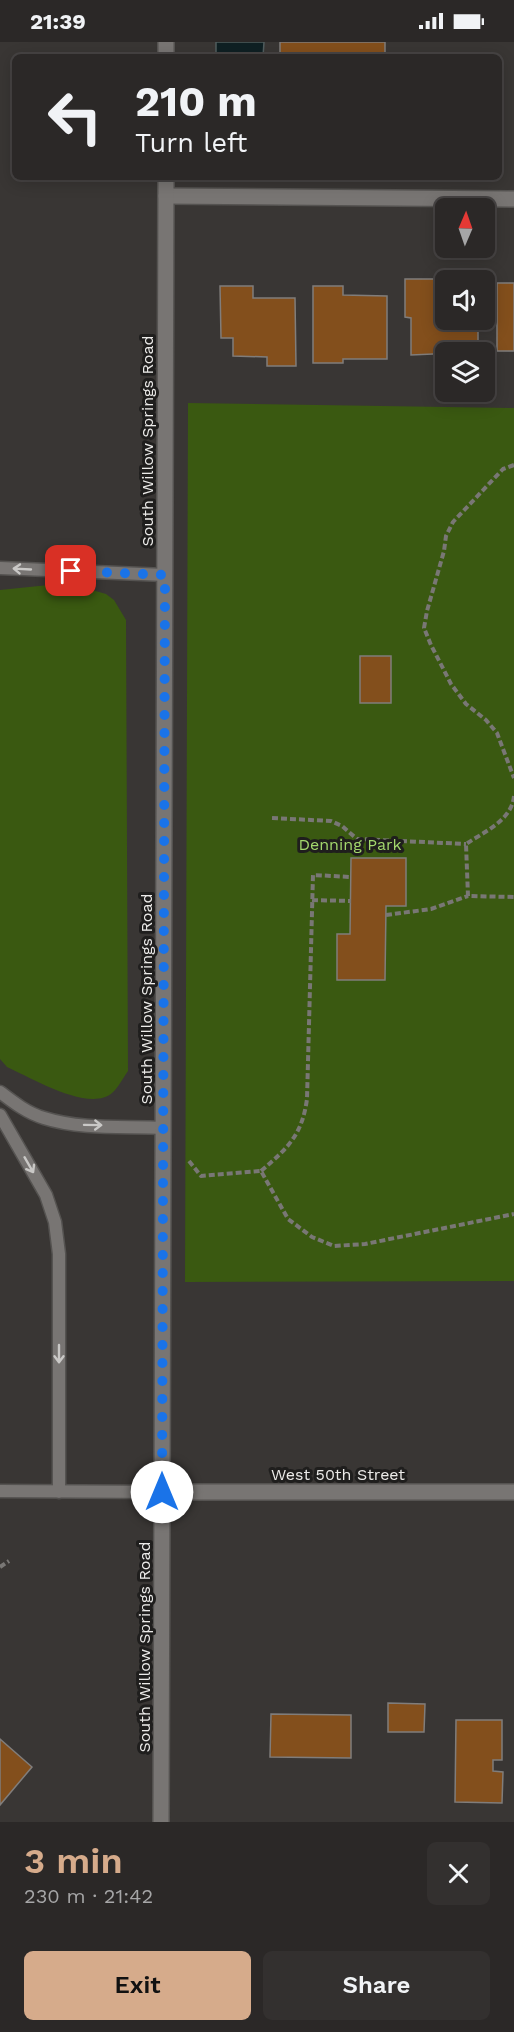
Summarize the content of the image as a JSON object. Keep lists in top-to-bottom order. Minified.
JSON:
{"streets":{"street":["South Willow Springs Road","West 50th Street"]},"crossings":[["South Willow Springs Road","West 50th Street"]],"parks":["Denning Park"],"north":"top","page":{"status":"21:39","turn":["210 m","Turn left"],"heading":["3 min","230 m · 21:42"],"buttons":["Exit","Share"]}}
